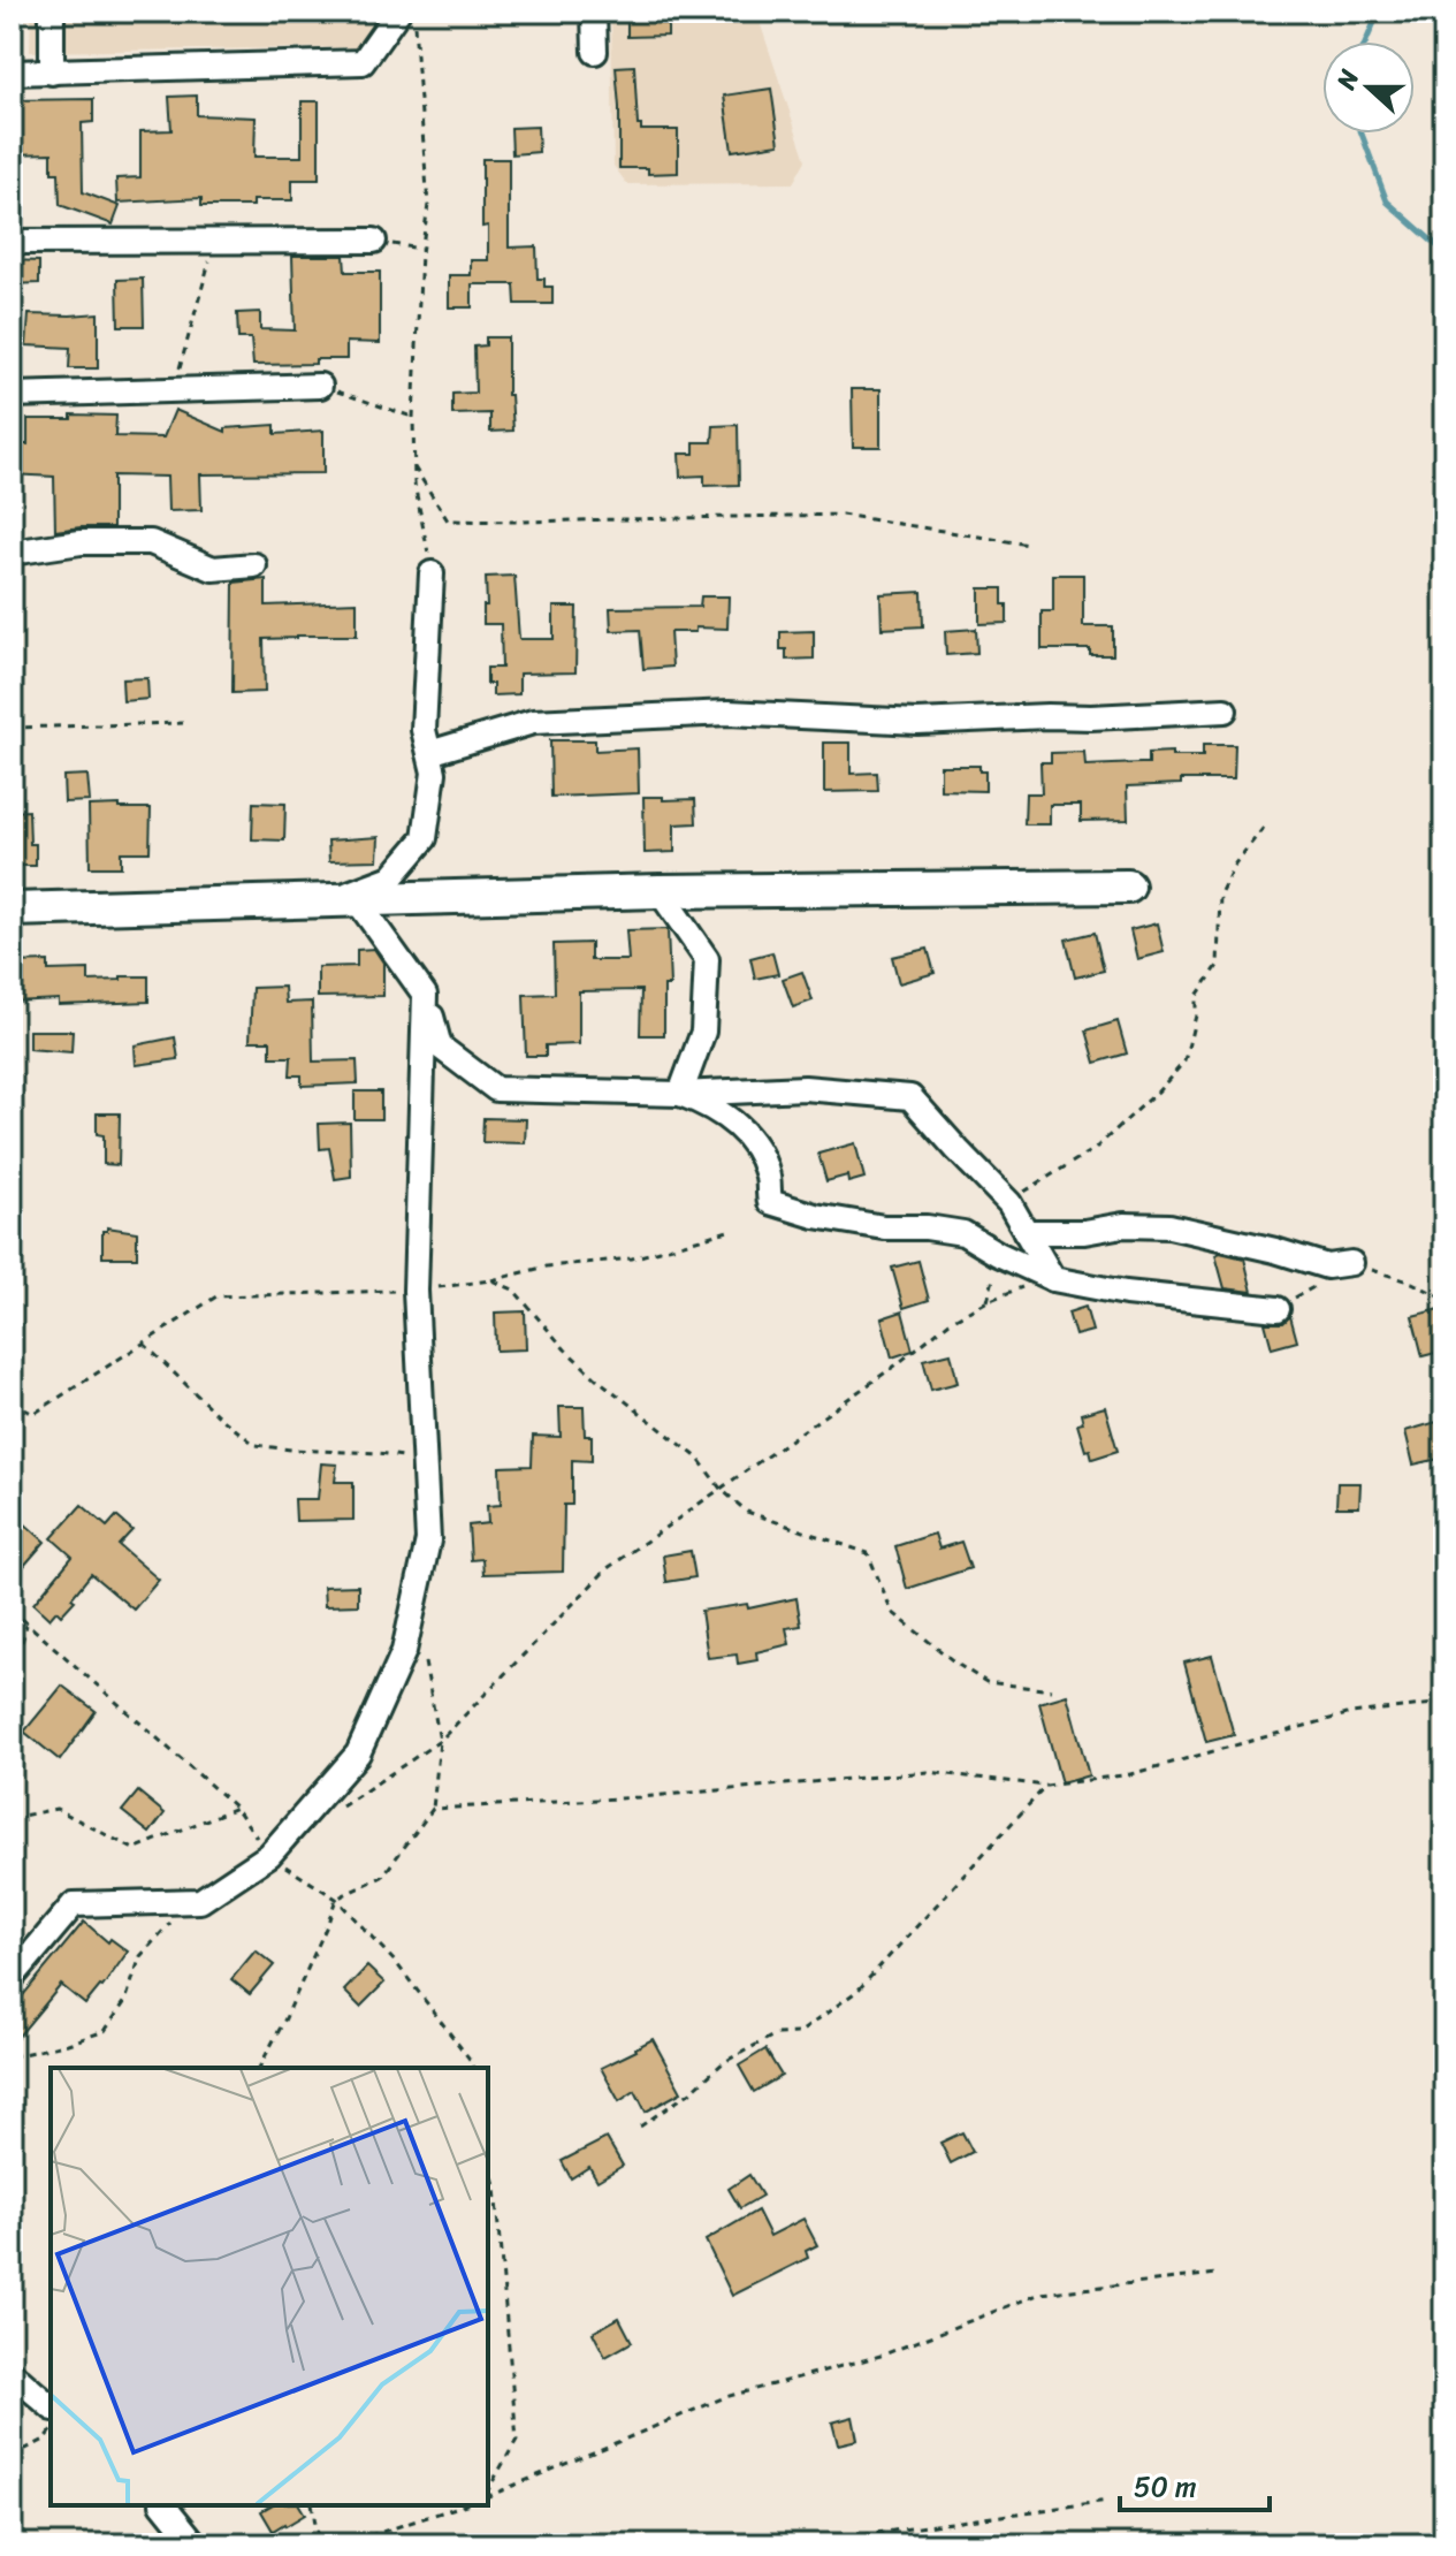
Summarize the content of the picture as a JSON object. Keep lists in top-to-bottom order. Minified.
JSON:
{"scale_bar":"50 m","north":"left"}
